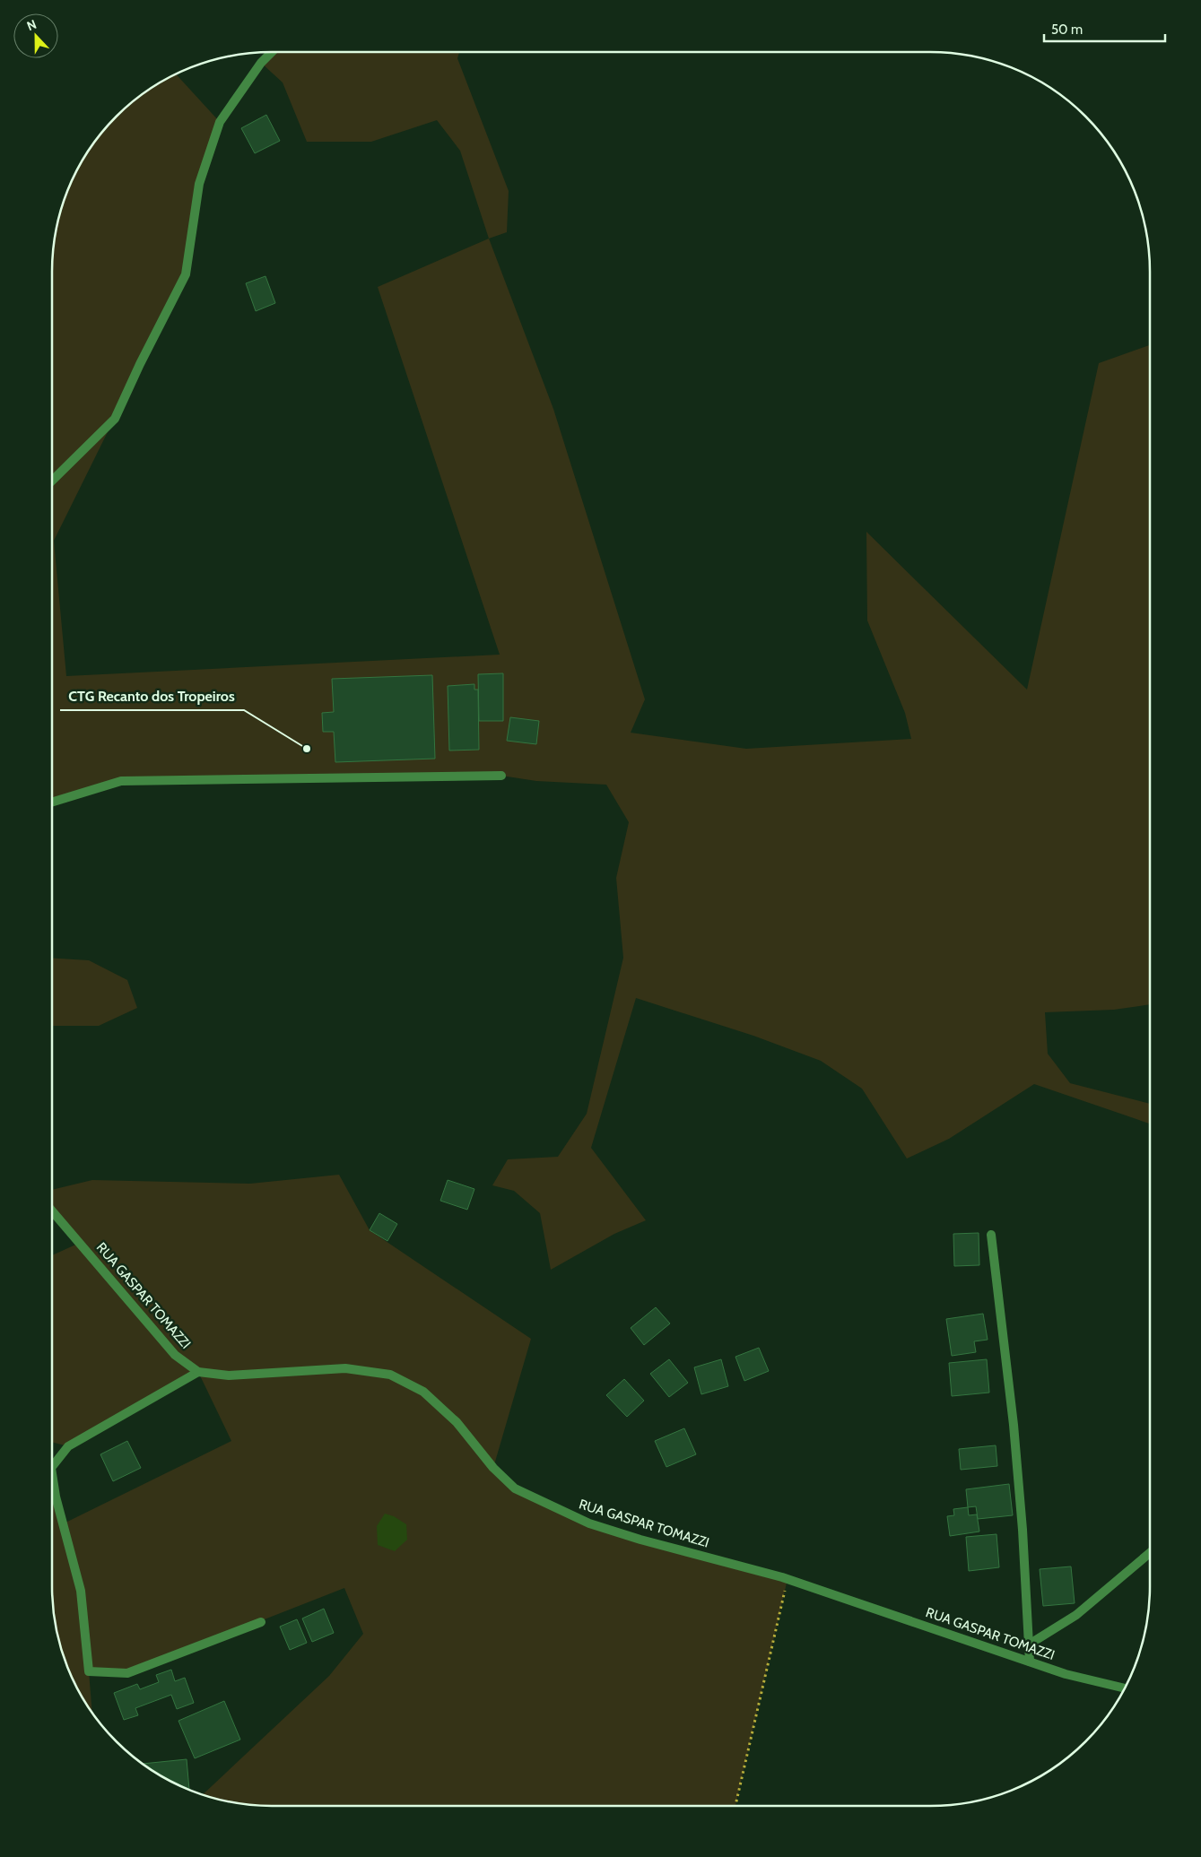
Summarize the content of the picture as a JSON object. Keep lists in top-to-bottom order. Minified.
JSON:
{"streets":{"street":["RUA GASPAR TOMAZZI"]},"places":["CTG Recanto dos Tropeiros"],"scale_bar":"50 m","north":"top"}
